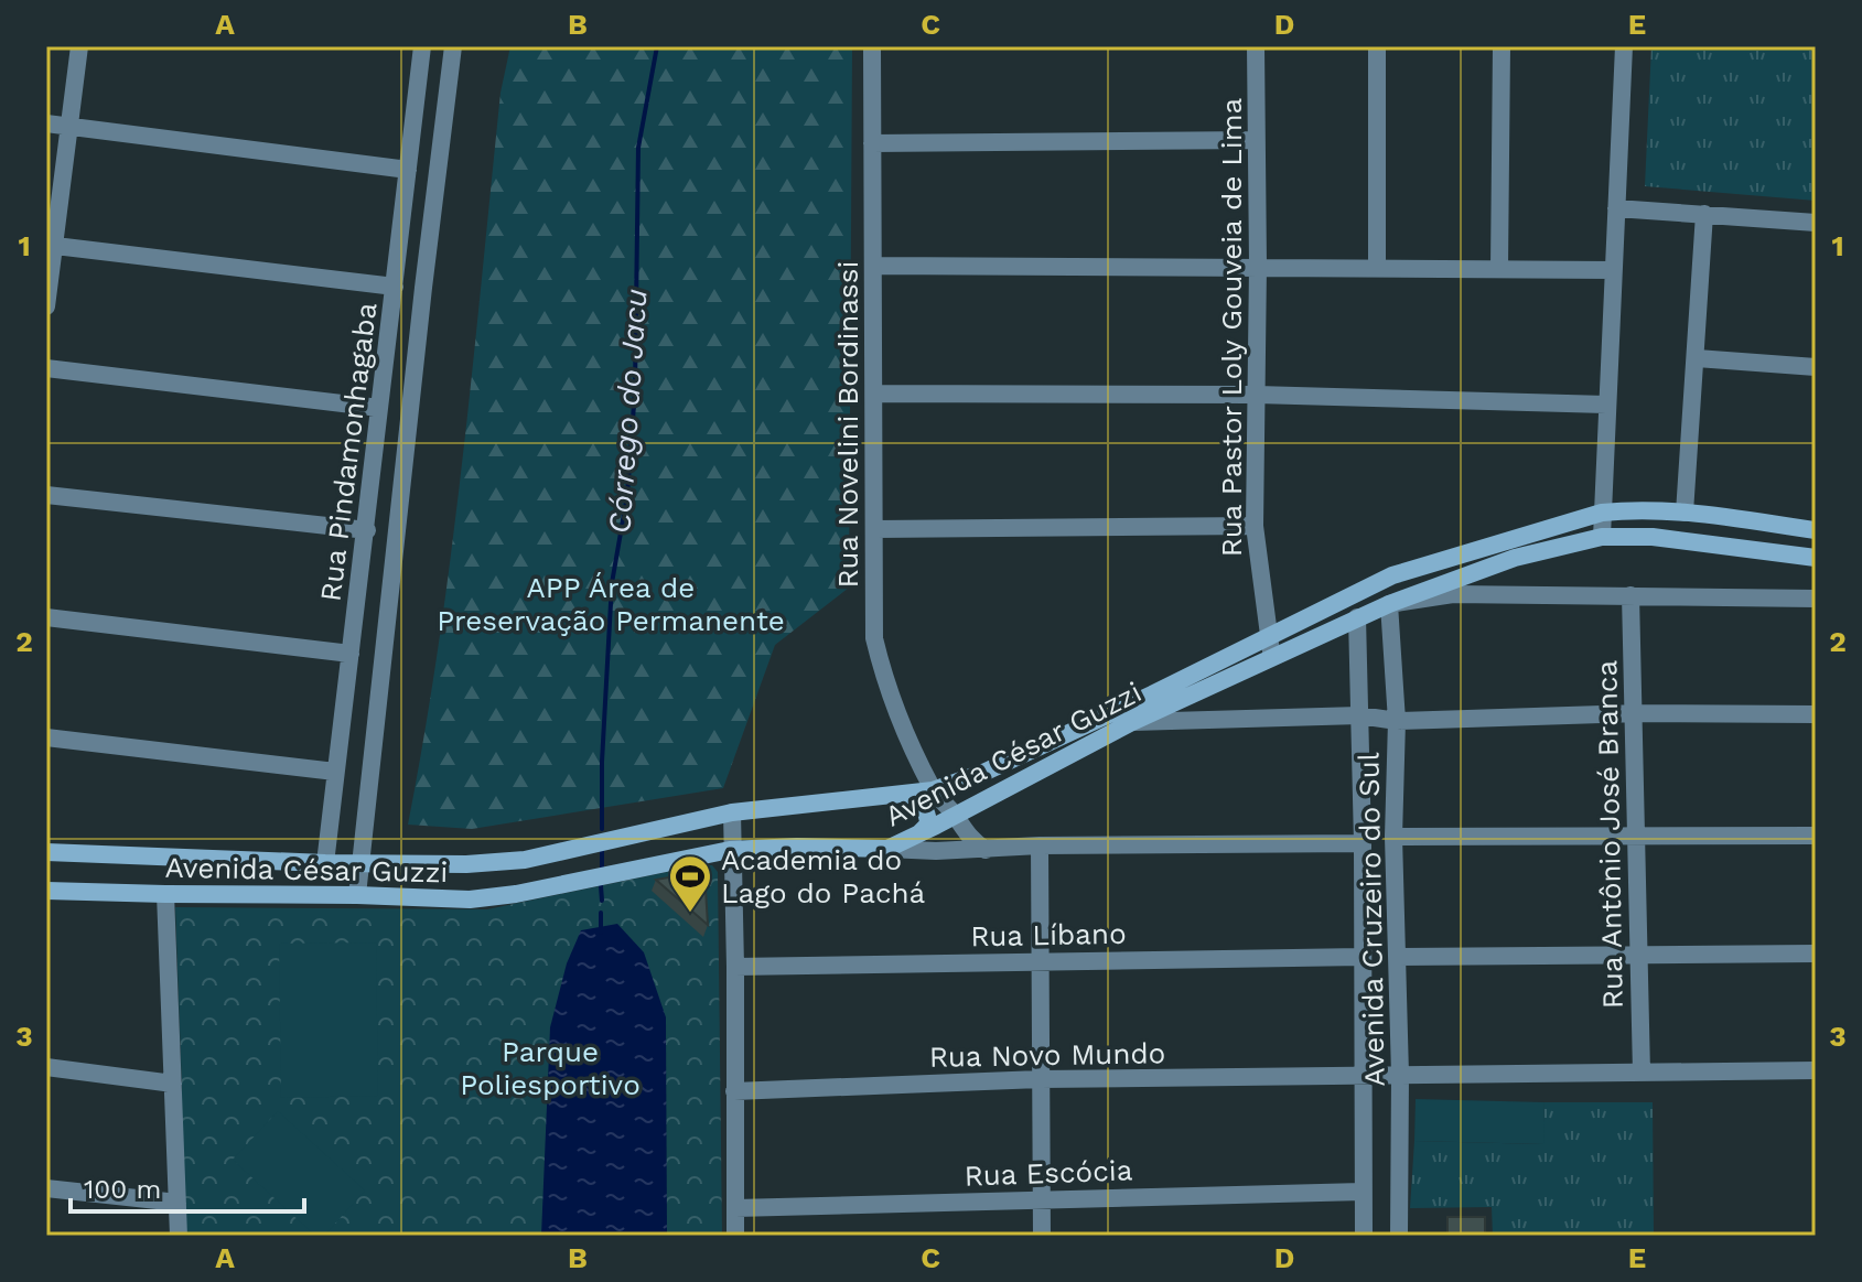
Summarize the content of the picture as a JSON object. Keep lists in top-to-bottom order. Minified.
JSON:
{"streets":{"street":["Rua Pastor Loly Gouveia de Lima","Rua Novelini Bordinassi","Rua Pindamonhagaba","Avenida César Guzzi","Rua Antônio José Branca","Avenida Cruzeiro do Sul","Rua Líbano","Rua Novo Mundo","Rua Escócia"]},"crossings":[["Rua Pastor Loly Gouveia de Lima","Avenida César Guzzi"],["Rua Novelini Bordinassi","Avenida César Guzzi"],["Rua Pindamonhagaba","Avenida César Guzzi"],["Avenida César Guzzi","Avenida Cruzeiro do Sul"],["Rua Antônio José Branca","Rua Novo Mundo"],["Avenida Cruzeiro do Sul","Rua Líbano"],["Avenida Cruzeiro do Sul","Rua Novo Mundo"],["Avenida Cruzeiro do Sul","Rua Escócia"]],"water":["Córrego do Jacu"],"parks":["APP Área de Preservação Permanente","Parque Poliesportivo"],"places":{"sports":["Academia do Lago do Pachá"]},"scale_bar":"100 m","grid":{"columns":["A","B","C","D","E"],"rows":["1","2","3"]}}
